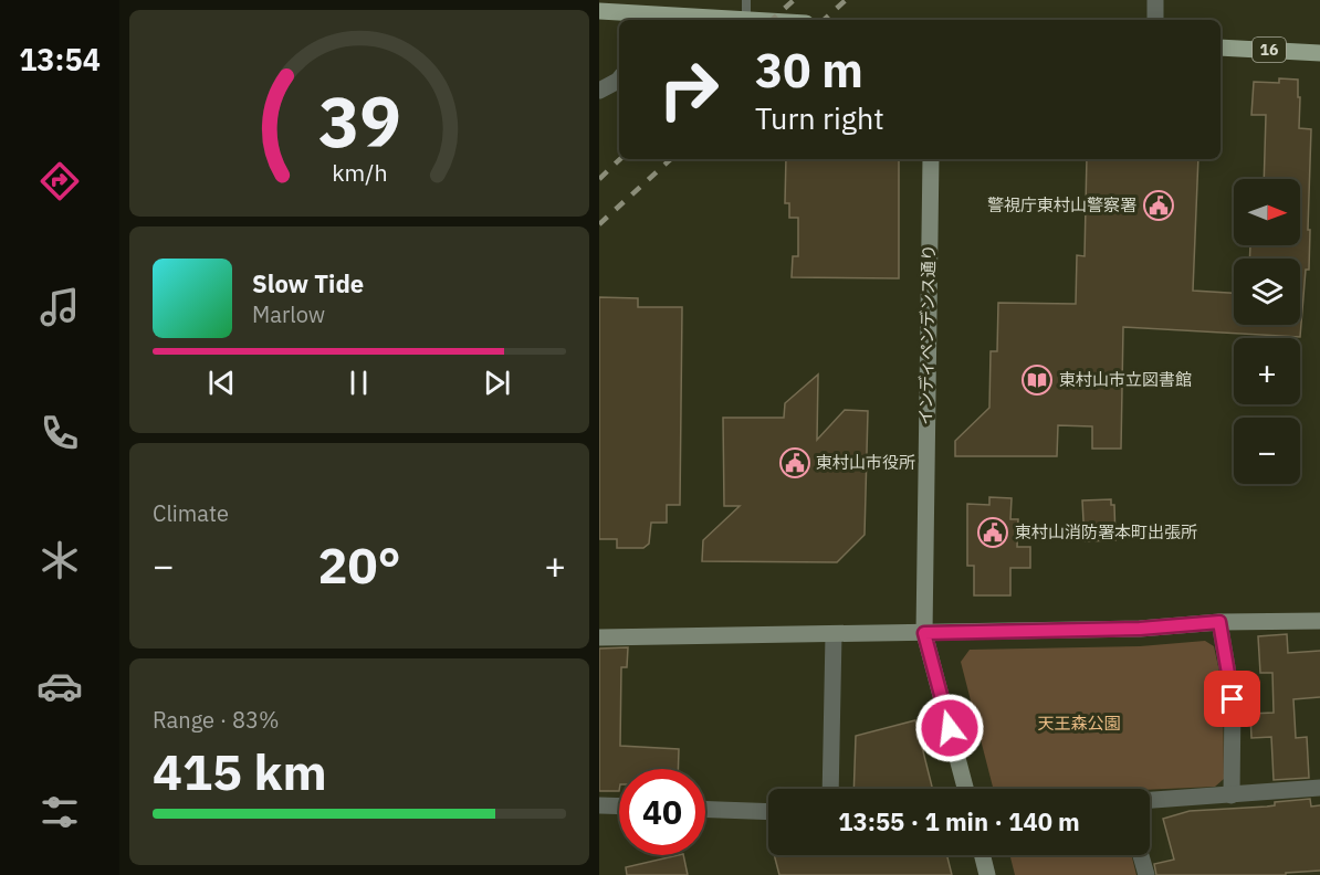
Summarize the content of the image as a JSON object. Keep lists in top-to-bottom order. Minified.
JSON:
{"streets":{"main road":["16"],"street":["インディペンデンス通り"]},"parks":["天王森公園"],"places":{"public building":["警視庁東村山警察署","東村山市役所","東村山消防署本町出張所"],"library":["東村山市立図書館"]},"north":"right","page":{"tabs":"13:54","turn":["30 m","Turn right"],"map_buttons":["+","−"],"song":["Slow Tide","Marlow"],"tile":["Climate",["Range · 83%","415 km"]],"heat":["−","20°","+"],"limit":"40","trip":"13:55 · 1 min · 140 m","gauge":["39","km/h"]}}
